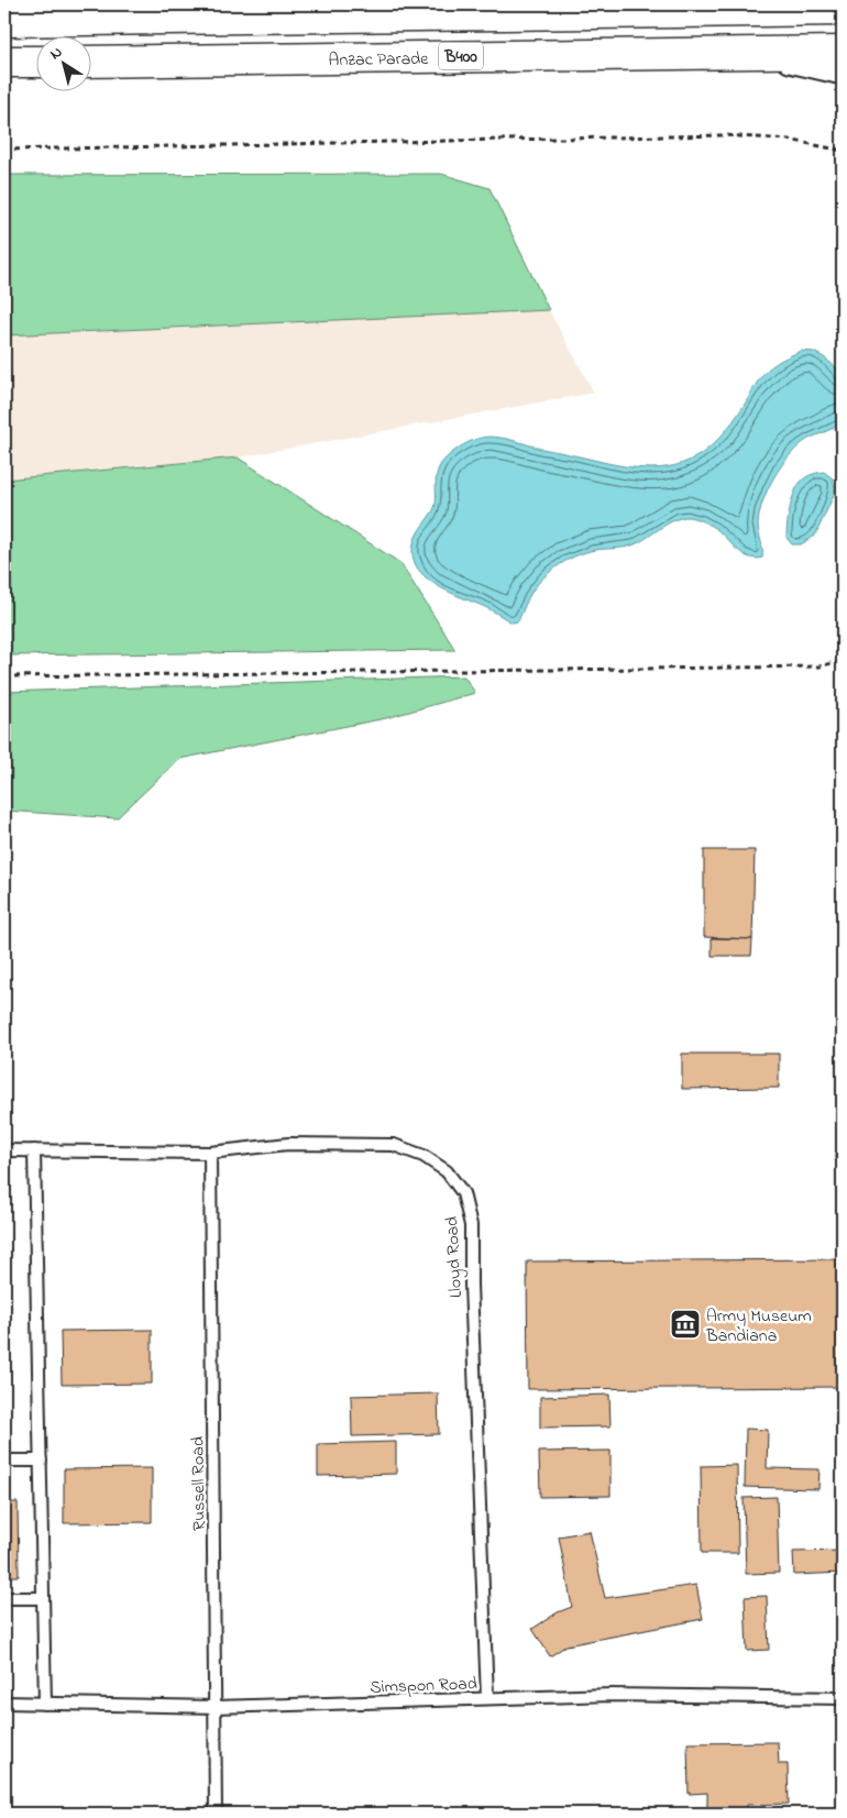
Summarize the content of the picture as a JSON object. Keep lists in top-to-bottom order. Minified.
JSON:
{"streets":{"main road":["B400","Anzac Parade"],"lane":["Lloyd Road","Russell Road","Simspon Road"]},"crossings":[["Lloyd Road","Russell Road"],["Lloyd Road","Simspon Road"],["Russell Road","Simspon Road"]],"places":{"museum":["Army Museum Bandiana"]},"north":"top left"}
